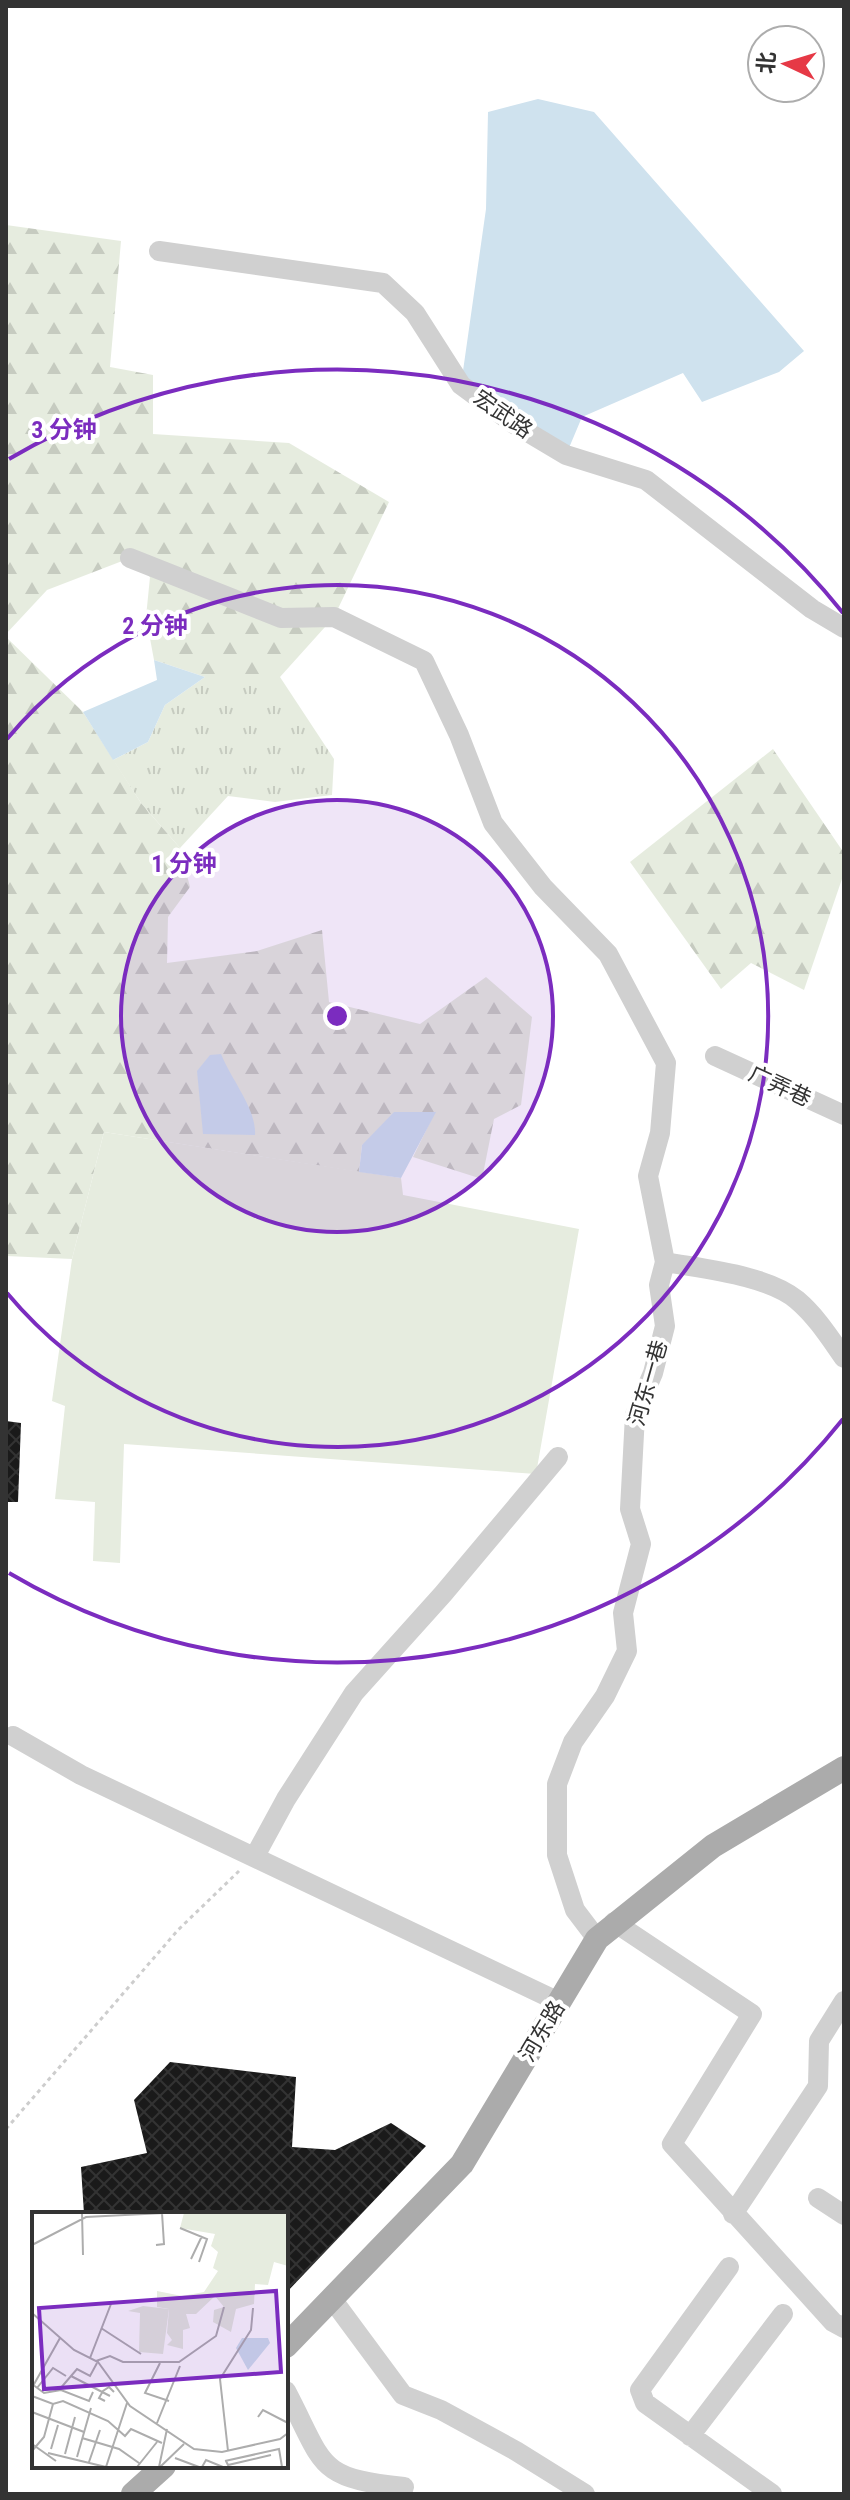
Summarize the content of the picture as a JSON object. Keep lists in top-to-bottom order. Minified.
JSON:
{"streets":{"main road":["河东路"],"street":["宏武路","广弄巷","河东一巷"]},"crossings":[["河东一巷","河东路"]],"north":"left","rings":["3 分钟","2 分钟","1 分钟"]}
